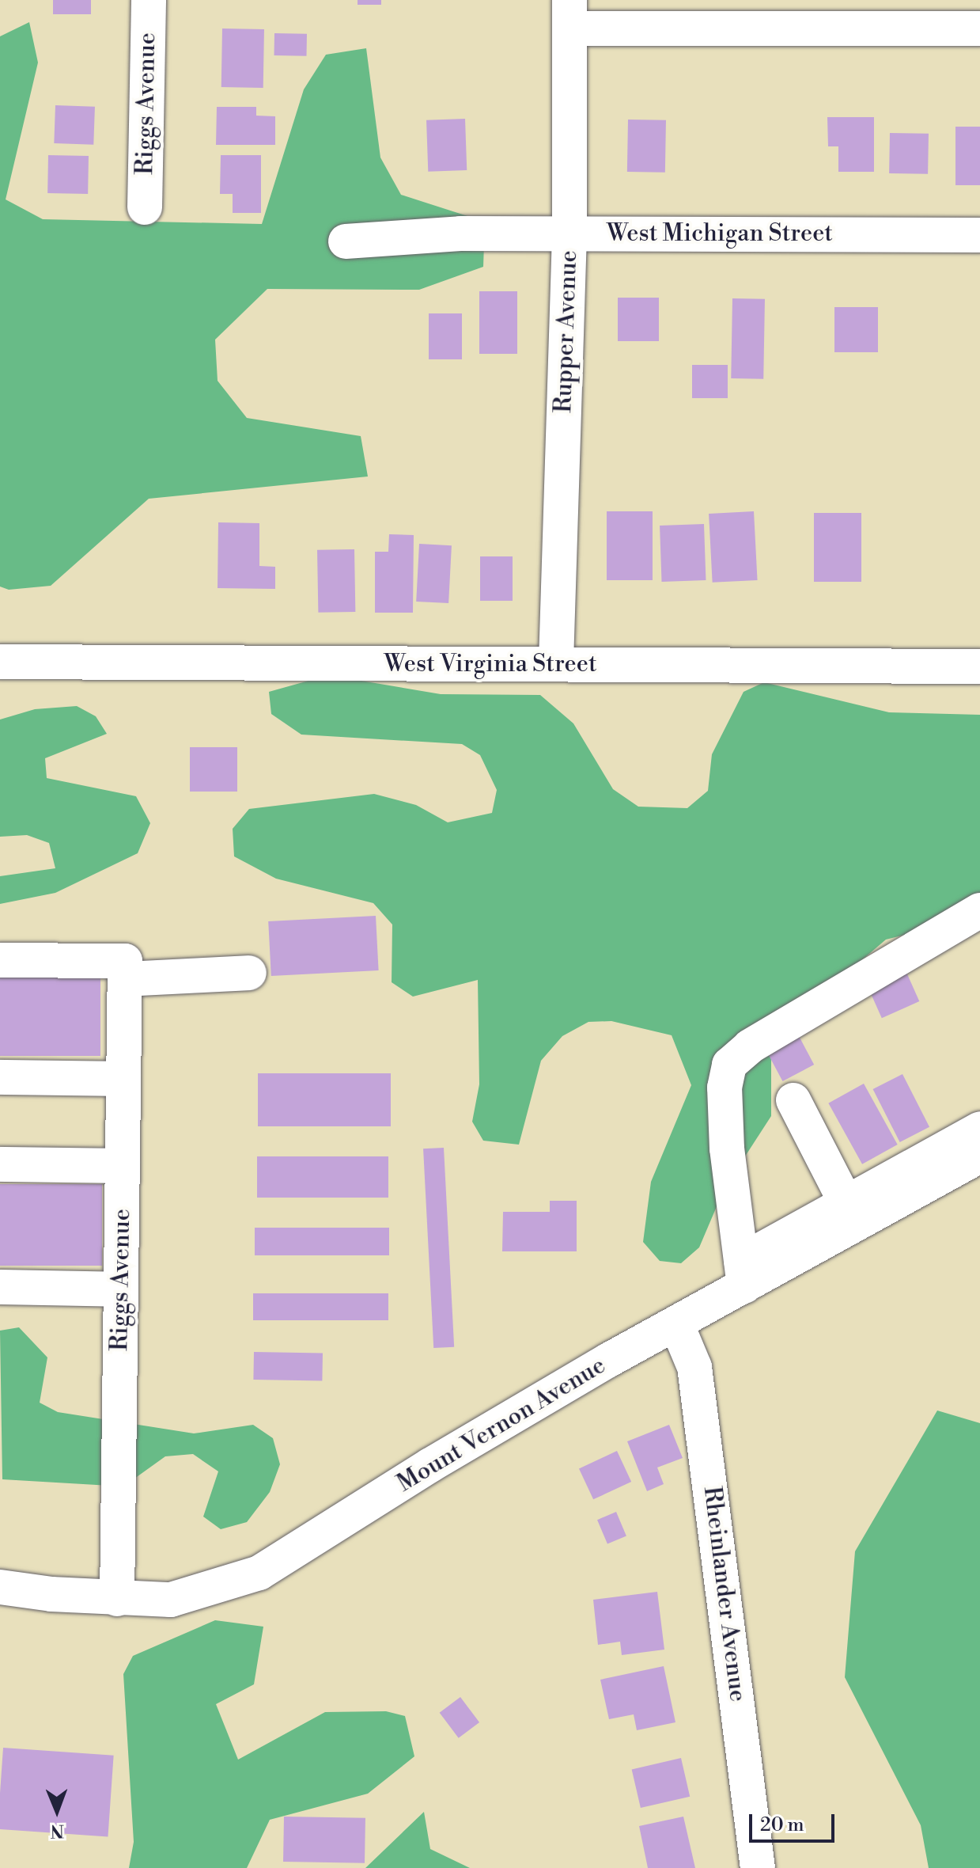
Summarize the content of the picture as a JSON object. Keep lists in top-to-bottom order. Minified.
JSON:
{"streets":{"street":["Riggs Avenue","West Michigan Street","Rupper Avenue","West Virginia Street","Mount Vernon Avenue","Rheinlander Avenue"]},"crossings":[["Riggs Avenue","Mount Vernon Avenue"],["West Michigan Street","Rupper Avenue"],["Rupper Avenue","West Virginia Street"],["Mount Vernon Avenue","Rheinlander Avenue"]],"scale_bar":"20 m","north":"bottom"}
